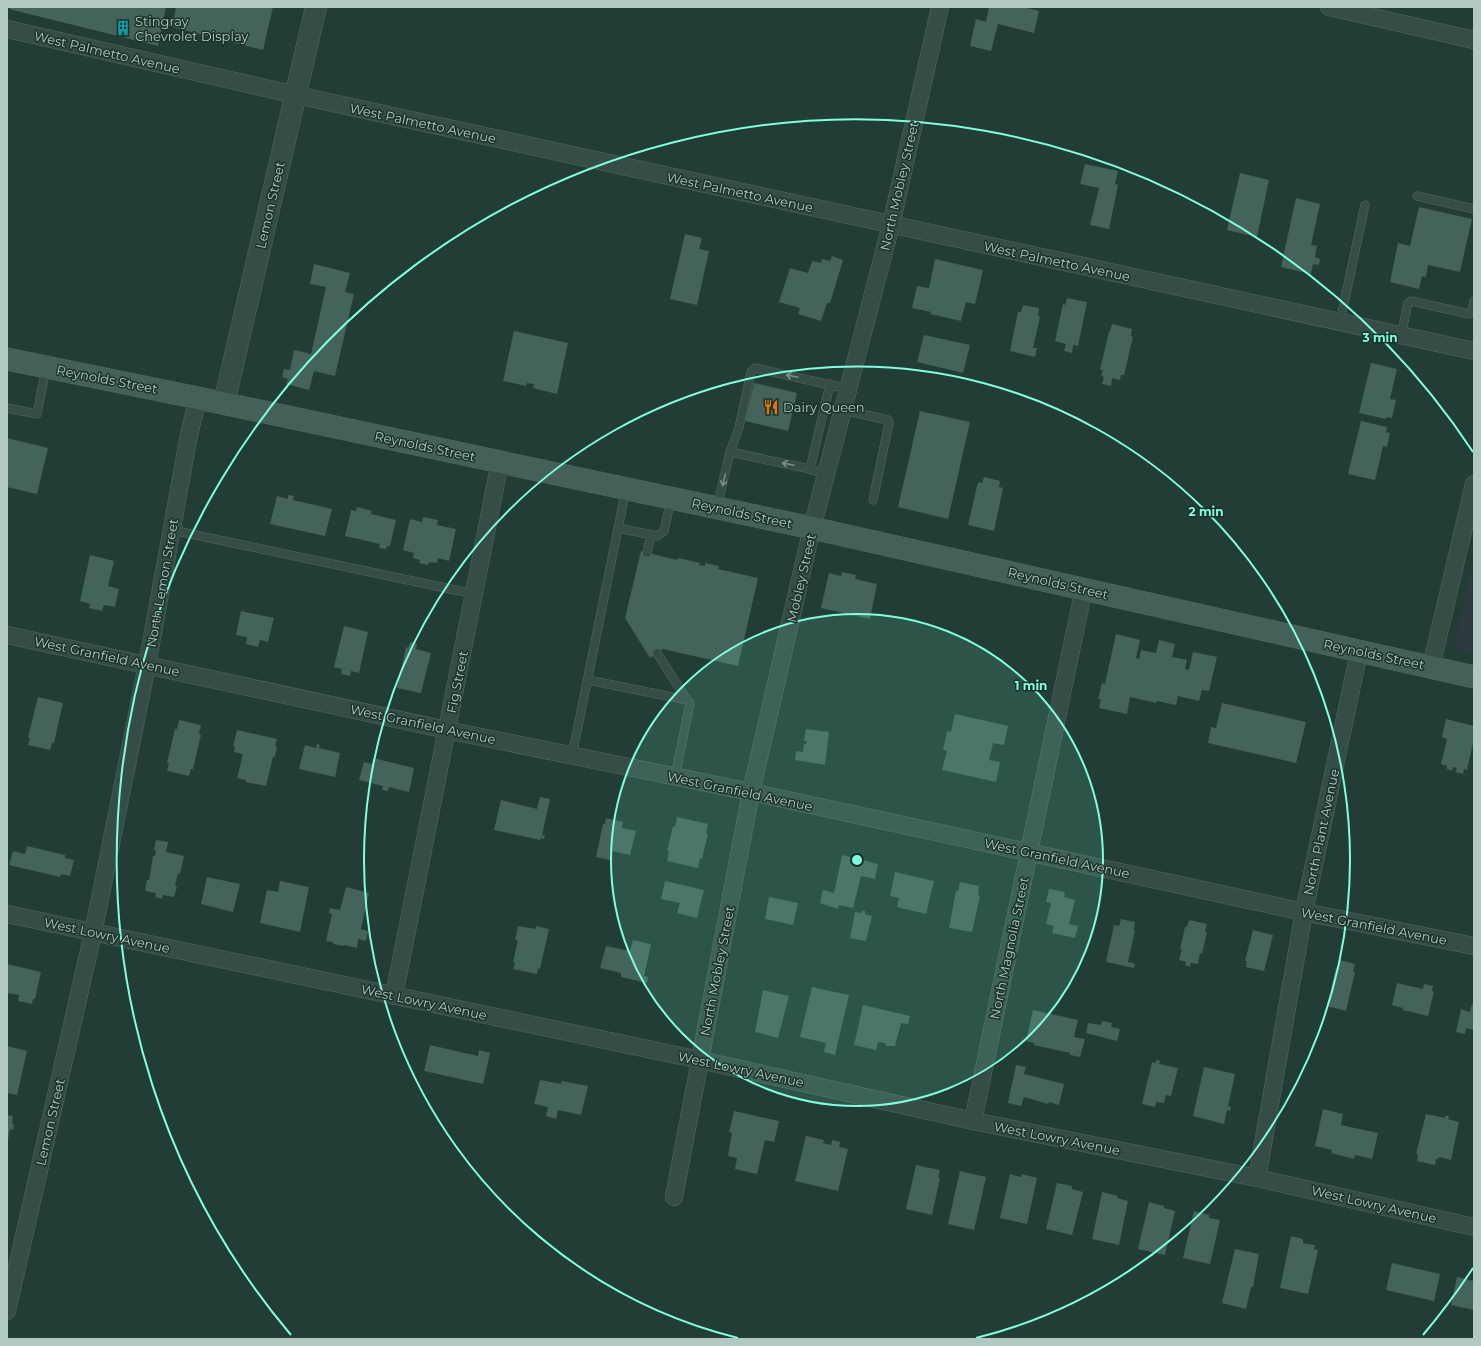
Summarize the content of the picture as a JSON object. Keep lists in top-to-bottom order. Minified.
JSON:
{"streets":{"main road":["Reynolds Street"],"street":["West Palmetto Avenue","North Mobley Street","Lemon Street","Mobley Street","North Lemon Street","West Granfield Avenue","Fig Street","North Plant Avenue","West Lowry Avenue","North Magnolia Street"]},"crossings":[["West Palmetto Avenue","North Mobley Street"],["West Palmetto Avenue","Lemon Street"],["North Mobley Street","Mobley Street"],["North Mobley Street","West Granfield Avenue"],["North Mobley Street","West Lowry Avenue"],["Lemon Street","Reynolds Street"],["Lemon Street","North Lemon Street"],["Lemon Street","West Lowry Avenue"],["Reynolds Street","Mobley Street"],["Reynolds Street","North Lemon Street"],["Reynolds Street","Fig Street"],["Reynolds Street","North Plant Avenue"],["Reynolds Street","North Magnolia Street"],["Mobley Street","West Granfield Avenue"],["North Lemon Street","West Granfield Avenue"],["North Lemon Street","West Lowry Avenue"],["West Granfield Avenue","Fig Street"],["West Granfield Avenue","North Plant Avenue"],["West Granfield Avenue","North Magnolia Street"],["Fig Street","West Lowry Avenue"],["North Plant Avenue","West Lowry Avenue"],["West Lowry Avenue","North Magnolia Street"]],"places":{"building":["Stingray Chevrolet Display"],"restaurant":["Dairy Queen"]},"rings":["3 min","2 min","1 min"]}
